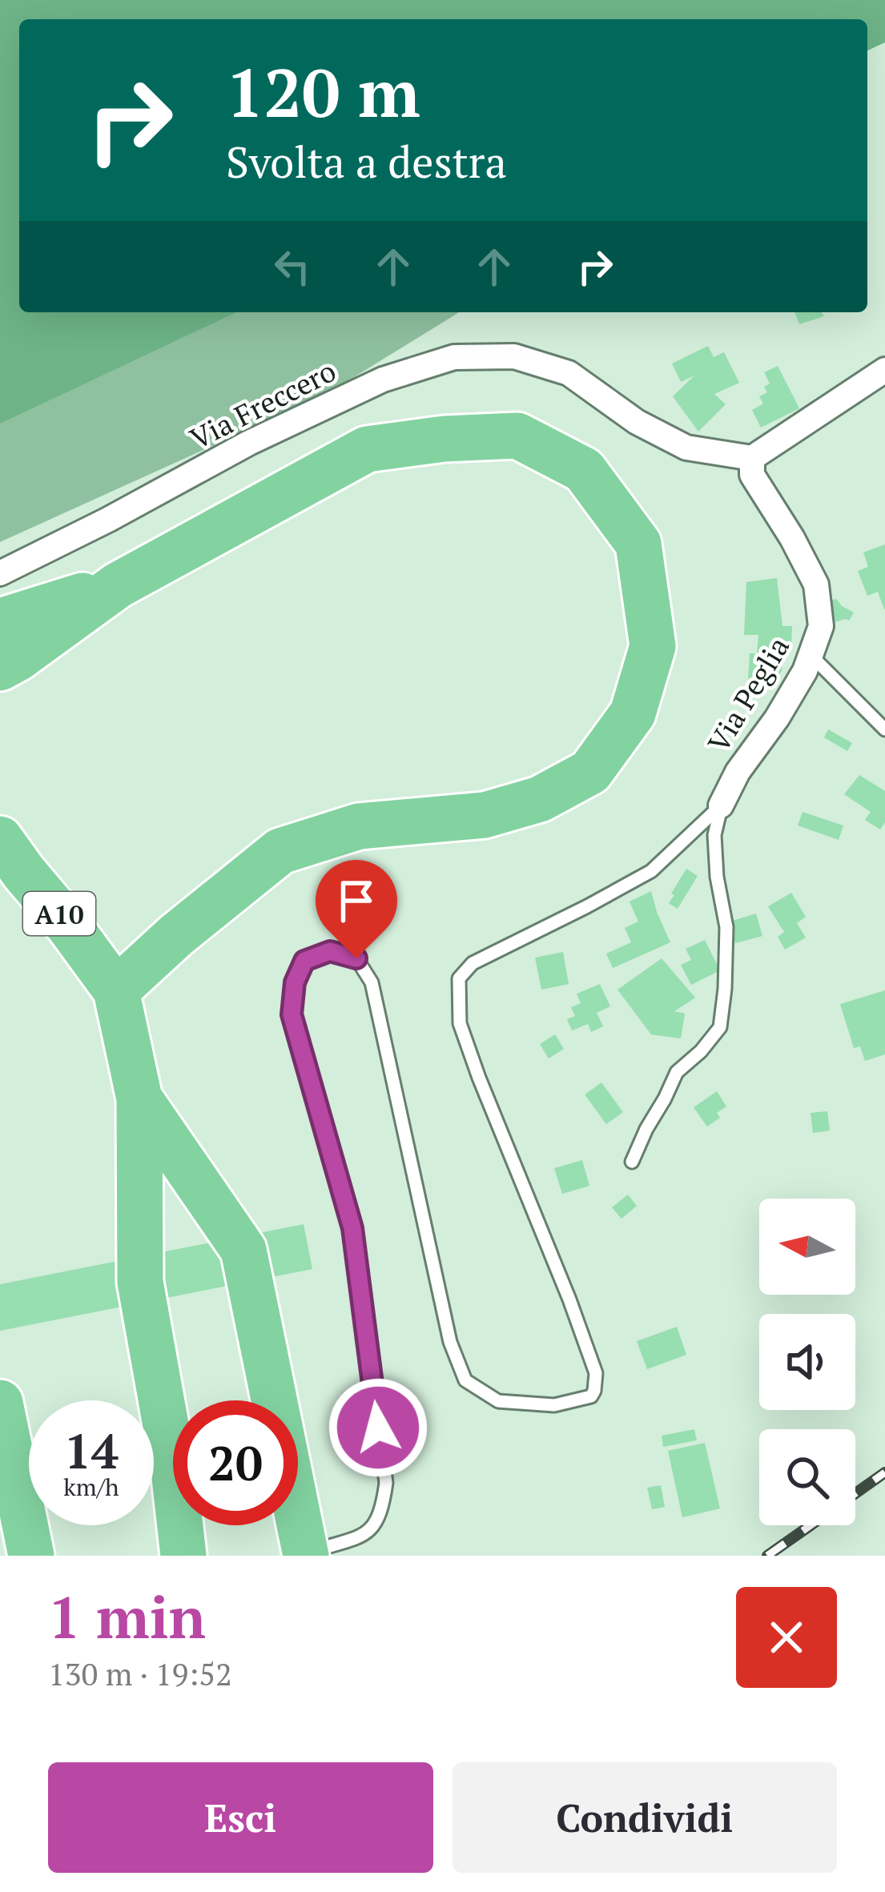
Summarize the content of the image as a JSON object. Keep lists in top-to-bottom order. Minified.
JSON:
{"streets":{"highway":["A10"],"street":["Via Freccero","Via Peglia"]},"crossings":[["Via Freccero","Via Peglia"]],"north":"left","page":{"turn":["120 m","Svolta a destra"],"speed":"14 km/h","limit":"20","heading":["1 min","130 m · 19:52"],"buttons":["Esci","Condividi"]}}
